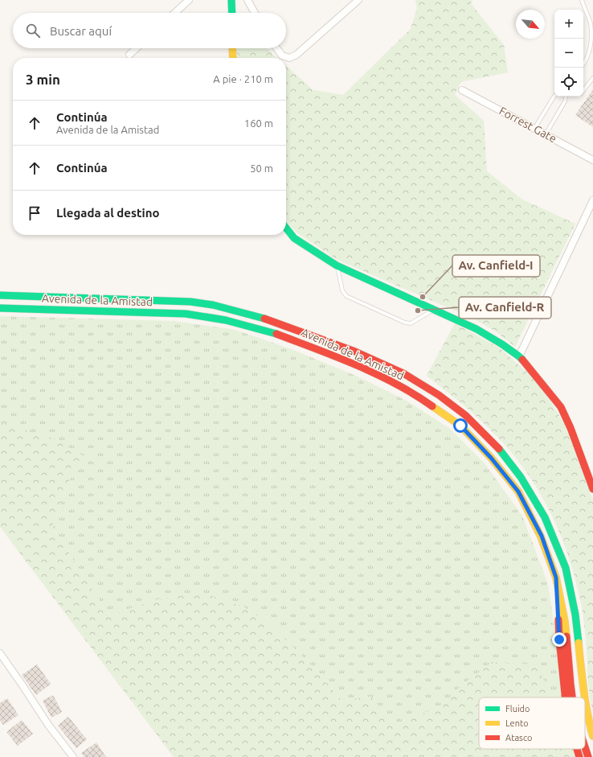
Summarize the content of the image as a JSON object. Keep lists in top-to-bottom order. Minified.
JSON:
{"streets":{"main road":["Avenida de la Amistad"],"street":["Forrest Gate"]},"places":["Av. Canfield-I","Av. Canfield-R"],"legend":["Fluido","Lento","Atasco"],"north":"bottom right","page":{"map_buttons":["+","−"],"search":"Buscar aquí","heading":["3 min","A pie · 210 m"],"list":[["Continúa","Avenida de la Amistad","160 m"],["Continúa","50 m"],"Llegada al destino"]}}
